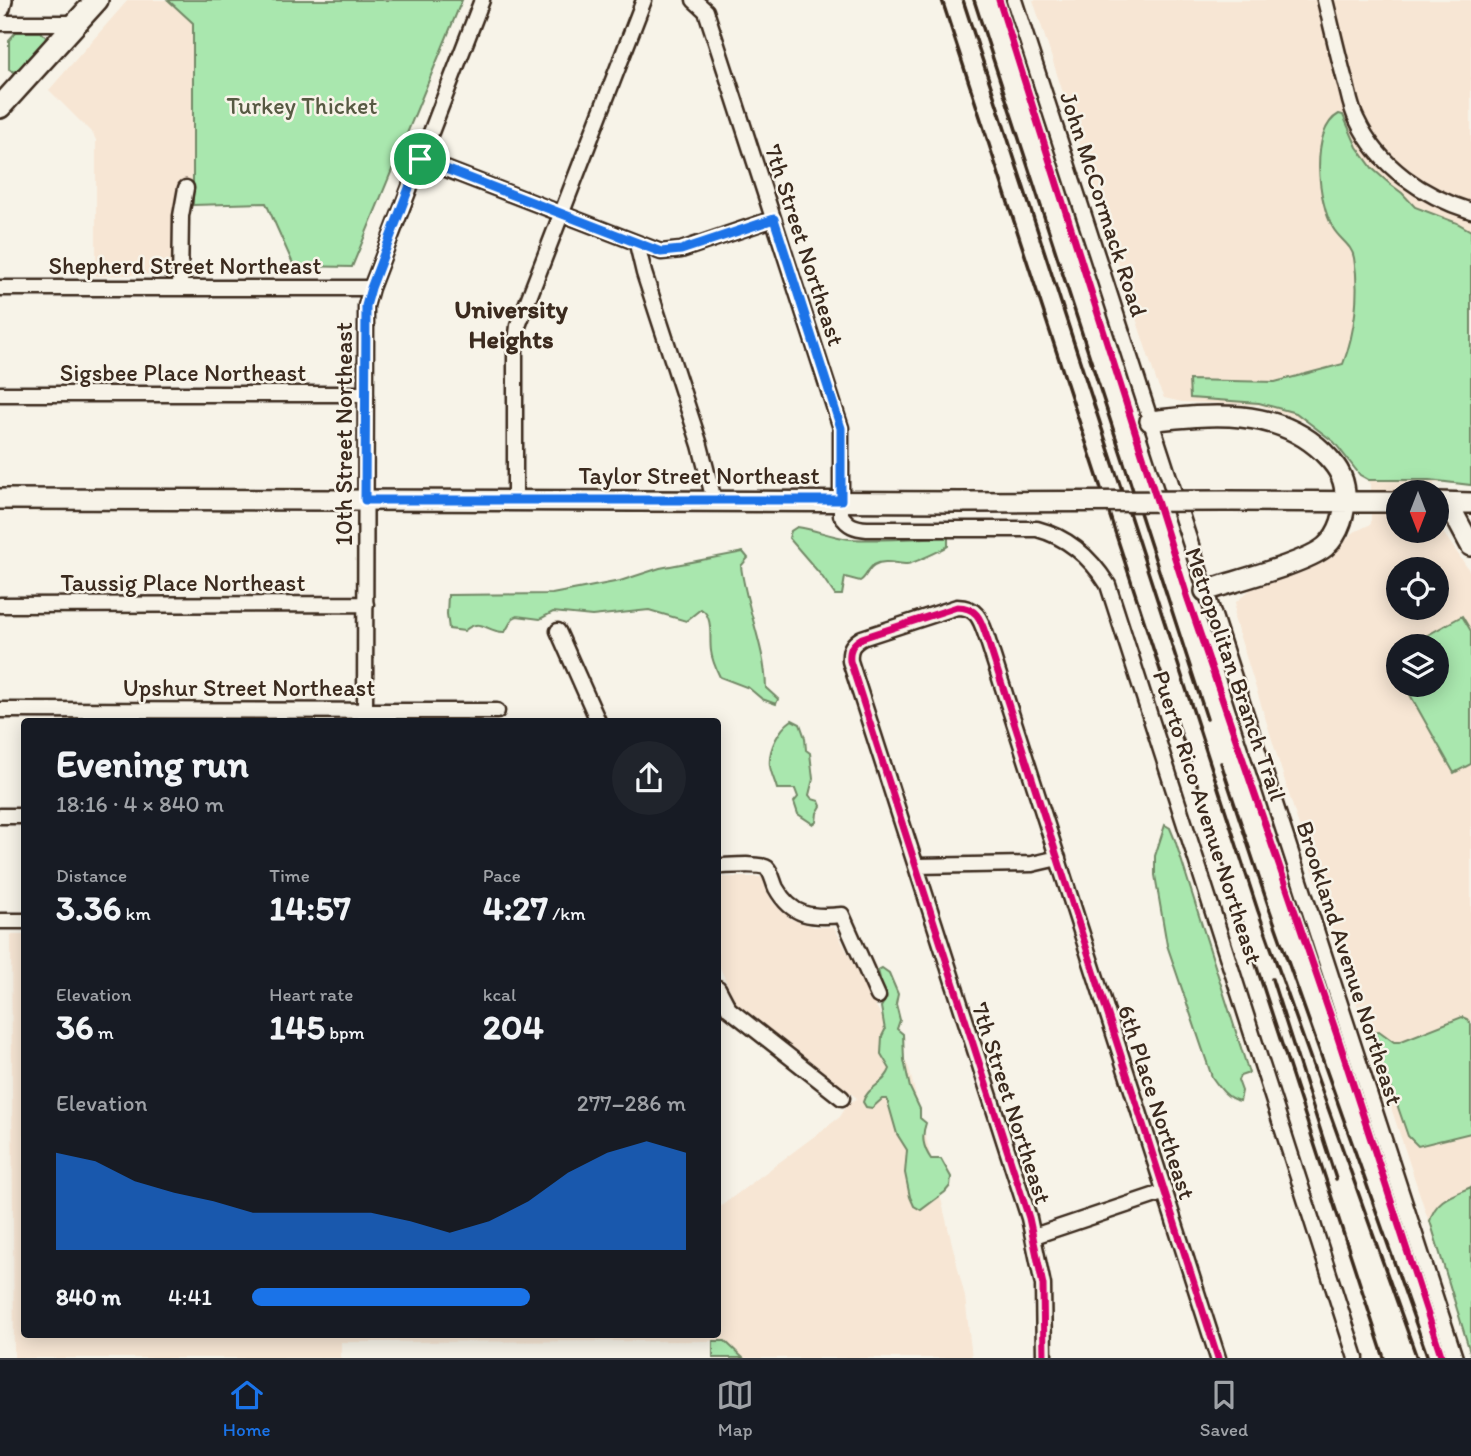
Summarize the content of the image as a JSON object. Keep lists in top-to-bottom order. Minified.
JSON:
{"streets":{"main road":["Taylor Street Northeast"],"street":["John McCormack Road","7th Street Northeast","Shepherd Street Northeast","Sigsbee Place Northeast","10th Street Northeast","Taussig Place Northeast","Upshur Street Northeast","Puerto Rico Avenue Northeast","Brookland Avenue Northeast","6th Place Northeast"],"cycle path":["Metropolitan Branch Trail"]},"crossings":[["John McCormack Road","Brookland Avenue Northeast"],["7th Street Northeast","Taylor Street Northeast"],["7th Street Northeast","Puerto Rico Avenue Northeast"],["7th Street Northeast","6th Place Northeast"],["Shepherd Street Northeast","10th Street Northeast"],["Sigsbee Place Northeast","10th Street Northeast"],["10th Street Northeast","Taylor Street Northeast"],["10th Street Northeast","Taussig Place Northeast"],["10th Street Northeast","Upshur Street Northeast"],["Taylor Street Northeast","Puerto Rico Avenue Northeast"]],"districts":["University Heights"],"parks":["Turkey Thicket"],"north":"bottom","page":{"heading":["Evening run","18:16 · 4 × 840 m"],"stats":[["Distance","3.36 km"],["Time","14:57"],["Pace","4:27 /km"],["Elevation","36 m"],["Heart rate","145 bpm"],["kcal","204"]],"chart":["Elevation","277–286 m"],"list":[{"name":"840 m","note":"4:41"}],"tabs":["Home","Map","Saved"]}}
